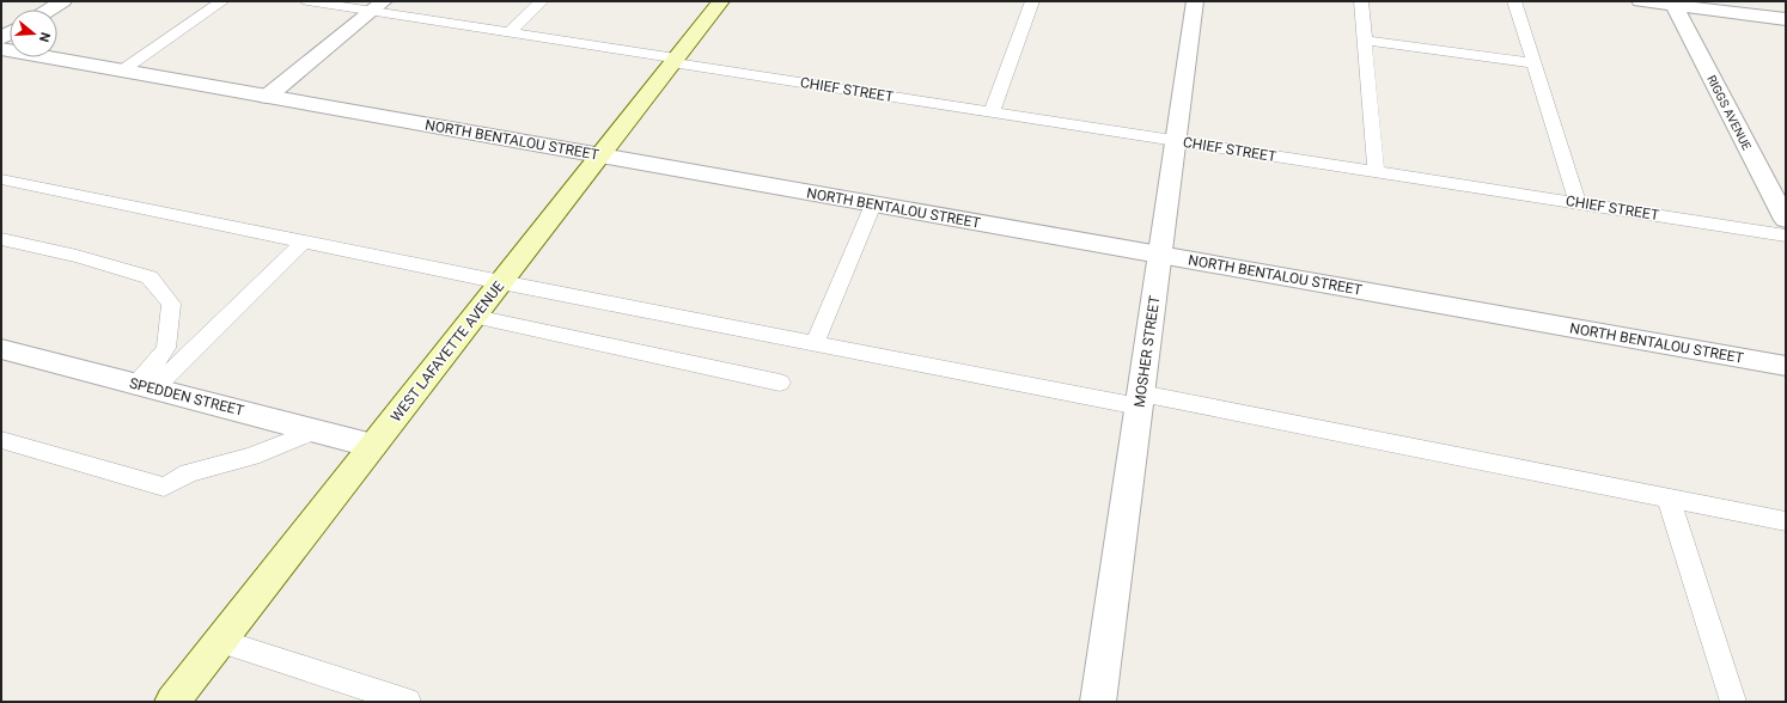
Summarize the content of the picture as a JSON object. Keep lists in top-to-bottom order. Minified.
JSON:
{"streets":{"main road":["WEST LAFAYETTE AVENUE"],"street":["RIGGS AVENUE","NORTH BENTALOU STREET","MOSHER STREET","SPEDDEN STREET"],"lane":["CHIEF STREET"]},"crossings":[["CHIEF STREET","WEST LAFAYETTE AVENUE"],["CHIEF STREET","MOSHER STREET"],["NORTH BENTALOU STREET","WEST LAFAYETTE AVENUE"],["NORTH BENTALOU STREET","MOSHER STREET"],["WEST LAFAYETTE AVENUE","SPEDDEN STREET"]],"north":"right"}
